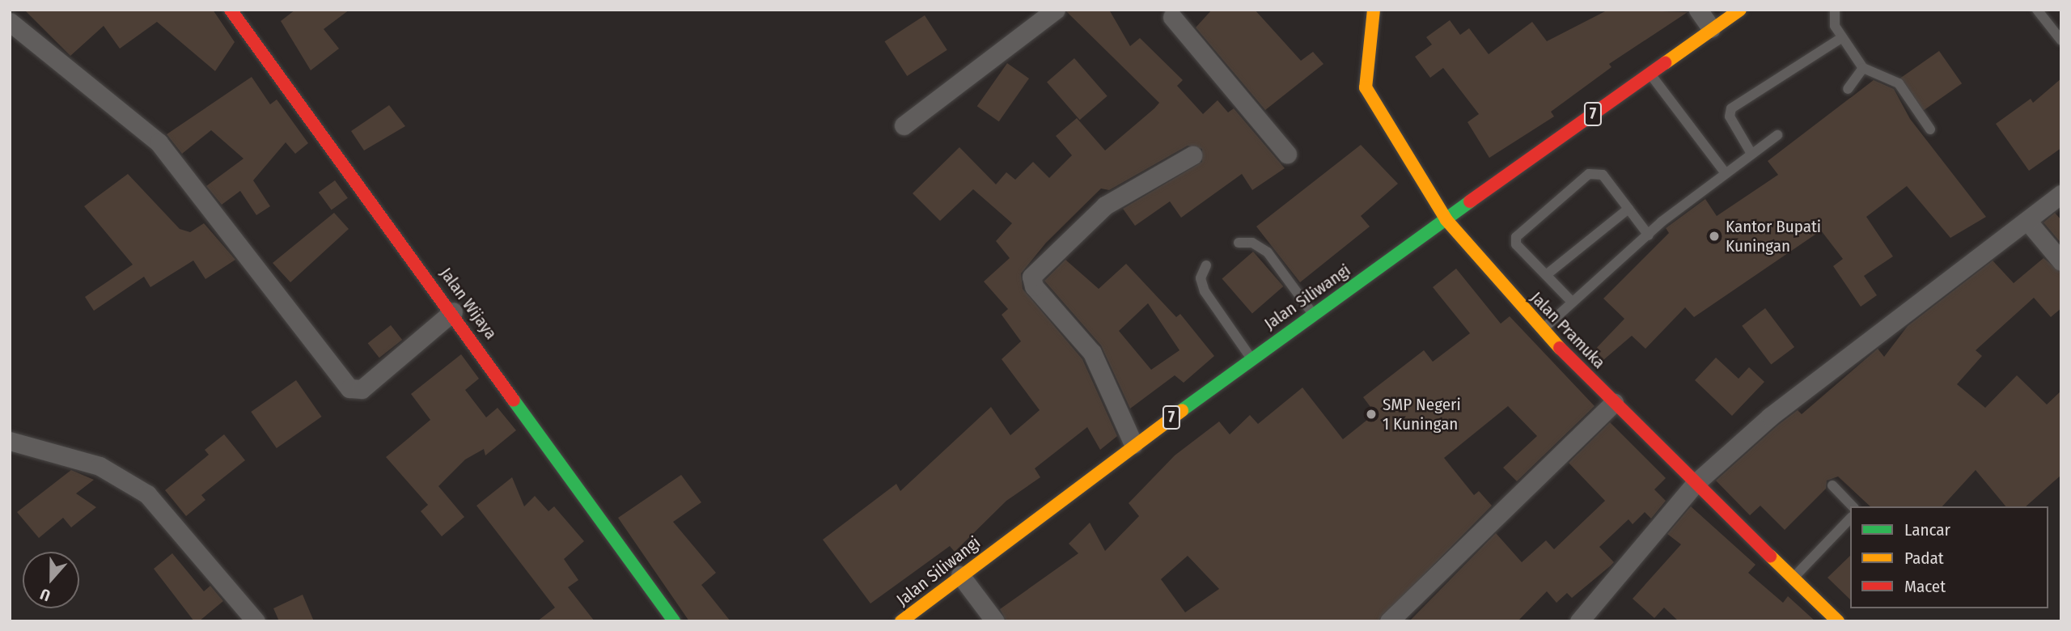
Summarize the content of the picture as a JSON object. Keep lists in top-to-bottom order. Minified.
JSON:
{"streets":{"street":["7","Jalan Siliwangi","Jalan Wijaya","Jalan Pramuka"]},"crossings":[["Jalan Siliwangi","Jalan Pramuka"]],"places":["Kantor Bupati Kuningan","SMP Negeri 1 Kuningan"],"legend":["Lancar","Padat","Macet"],"north":"bottom"}
